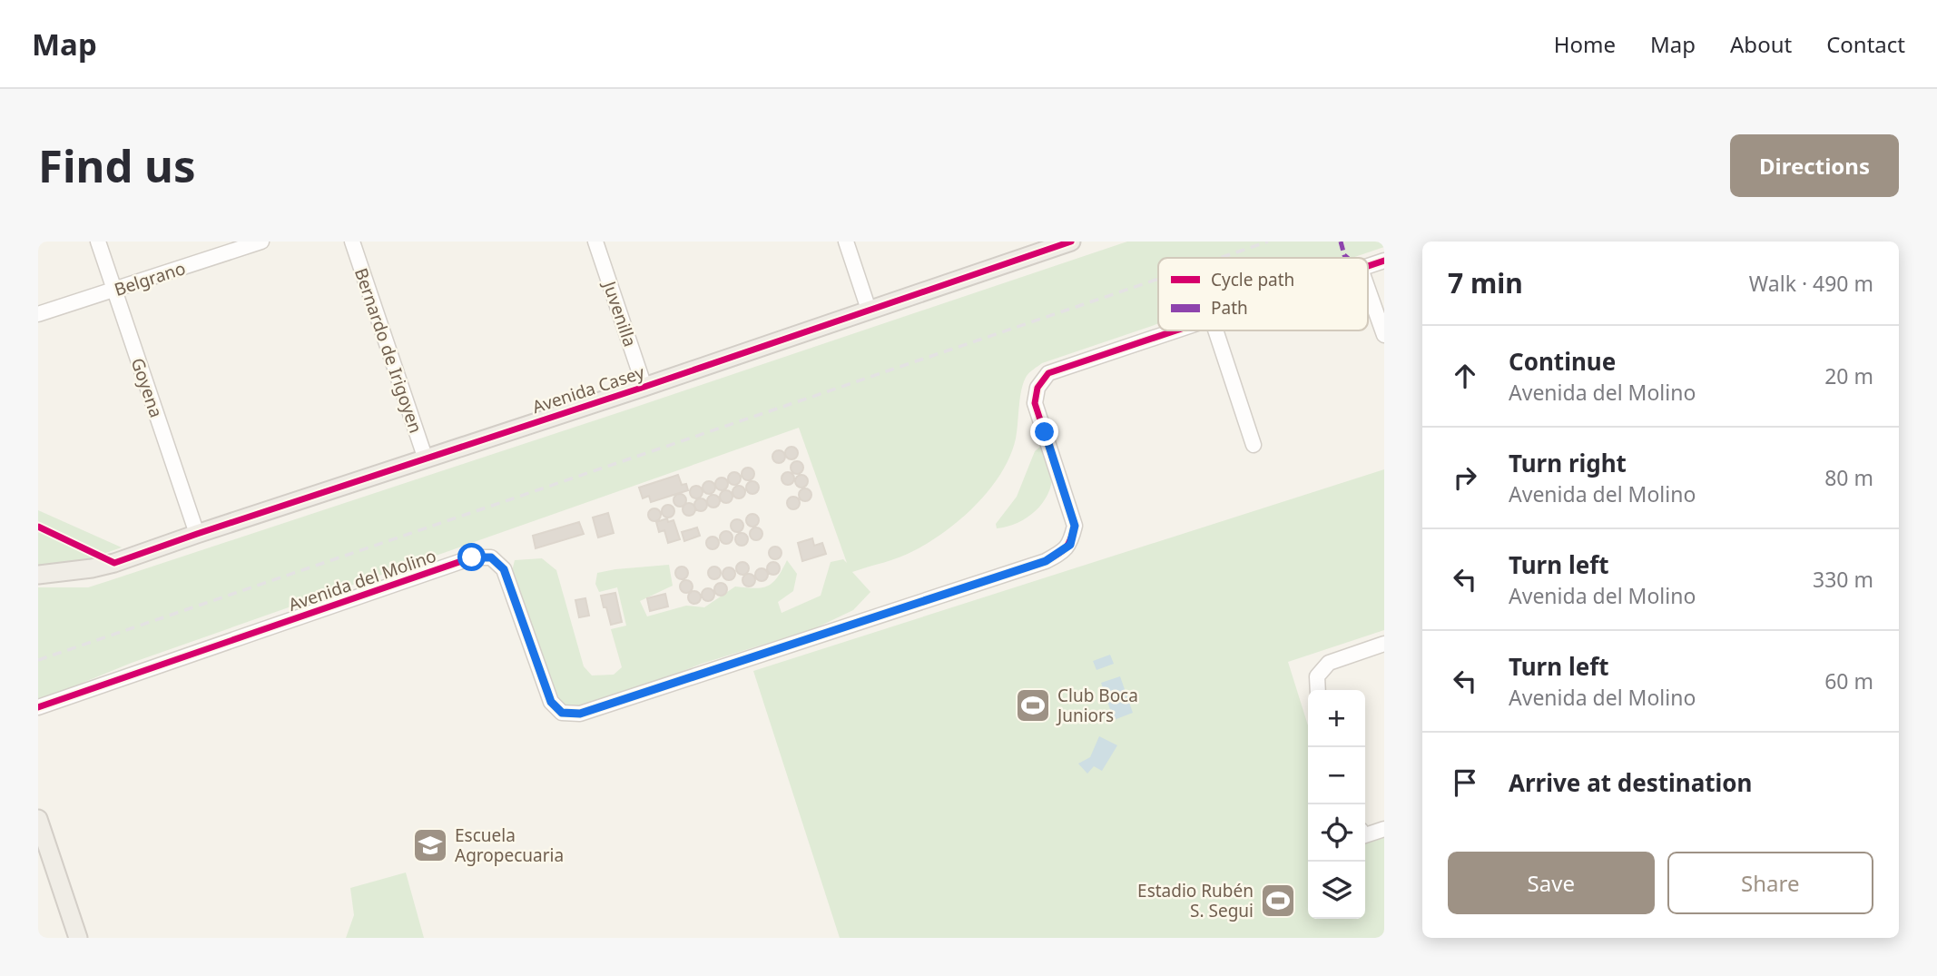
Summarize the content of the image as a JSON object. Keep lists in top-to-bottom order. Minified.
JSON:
{"streets":{"main road":["Avenida Casey"],"street":["Belgrano","Juvenilla","Bernardo de Irigoyen","Goyena","Avenida del Molino"]},"crossings":[["Belgrano","Goyena"],["Juvenilla","Avenida Casey"],["Bernardo de Irigoyen","Avenida Casey"],["Goyena","Avenida Casey"]],"places":{"sports":["Club Boca Juniors","Estadio Rubén S. Segui"],"school or university":["Escuela Agropecuaria"]},"legend":["Cycle path","Path"],"page":{"header":"Map","nav":["Home","Map","About","Contact"],"buttons":["Directions",["Save","Share"]],"title":"Find us","heading":["7 min","Walk · 490 m"],"list":[["Continue","Avenida del Molino","20 m"],["Turn right","Avenida del Molino","80 m"],["Turn left","Avenida del Molino","330 m"],["Turn left","Avenida del Molino","60 m"],"Arrive at destination"],"map_buttons":["+","−"]}}
